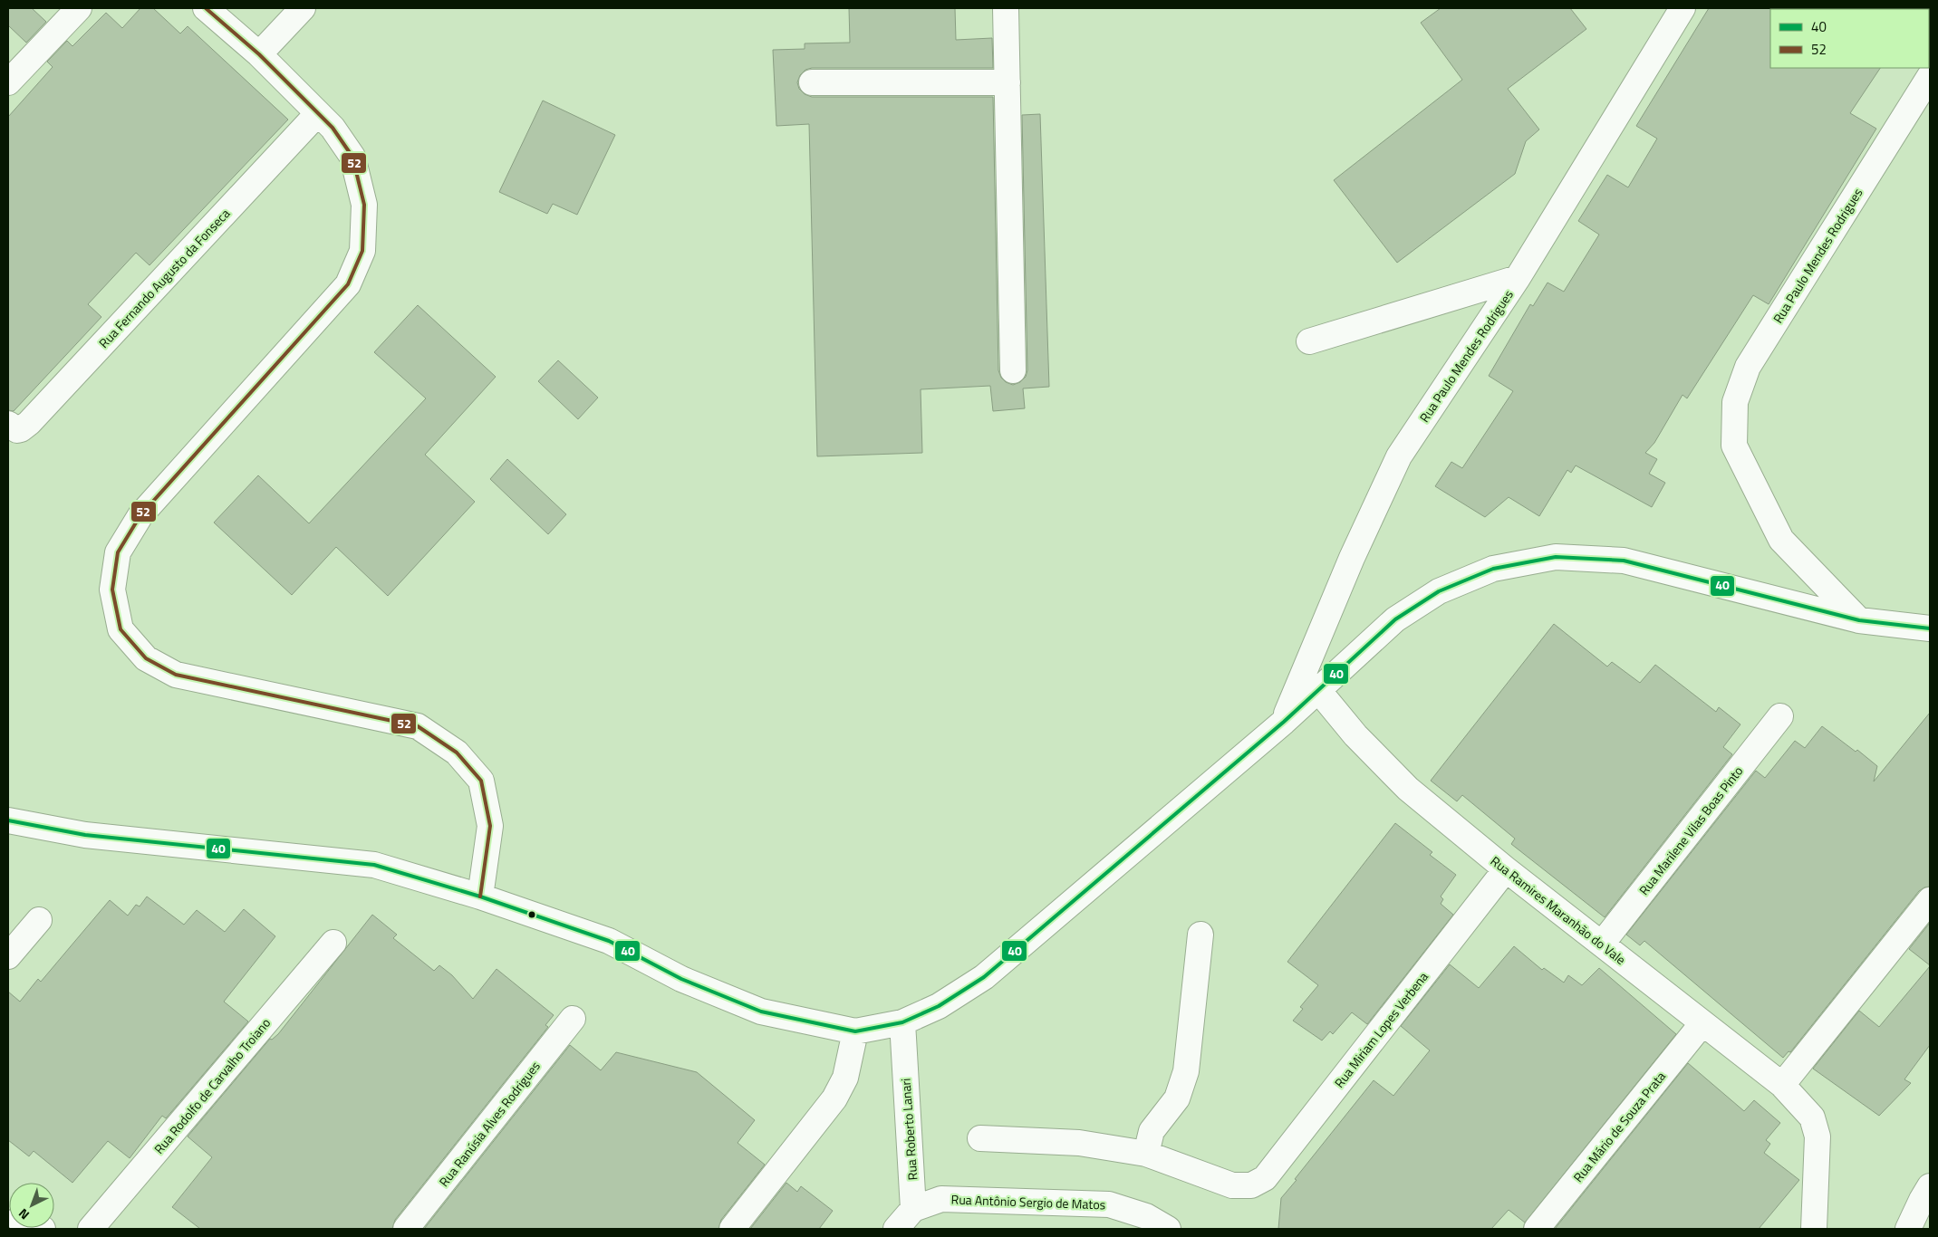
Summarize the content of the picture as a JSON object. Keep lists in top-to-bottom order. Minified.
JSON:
{"streets":{"street":["Rua Paulo Mendes Rodrigues","Rua Fernando Augusto da Fonseca","Rua Marilene Vilas Boas Pinto","Rua Ramires Maranhão do Vale","Rua Miriam Lopes Verbena","Rua Rodolfo de Carvalho Troiano","Rua Ranúsia Alves Rodrigues","Rua Mário de Souza Prata","Rua Roberto Lanari","Rua Antônio Sergio de Matos"]},"crossings":[["Rua Marilene Vilas Boas Pinto","Rua Ramires Maranhão do Vale"],["Rua Ramires Maranhão do Vale","Rua Miriam Lopes Verbena"],["Rua Ramires Maranhão do Vale","Rua Mário de Souza Prata"],["Rua Roberto Lanari","Rua Antônio Sergio de Matos"]],"lines":["transit line 52","transit line 40"],"legend":["40","52"],"north":"bottom left"}
